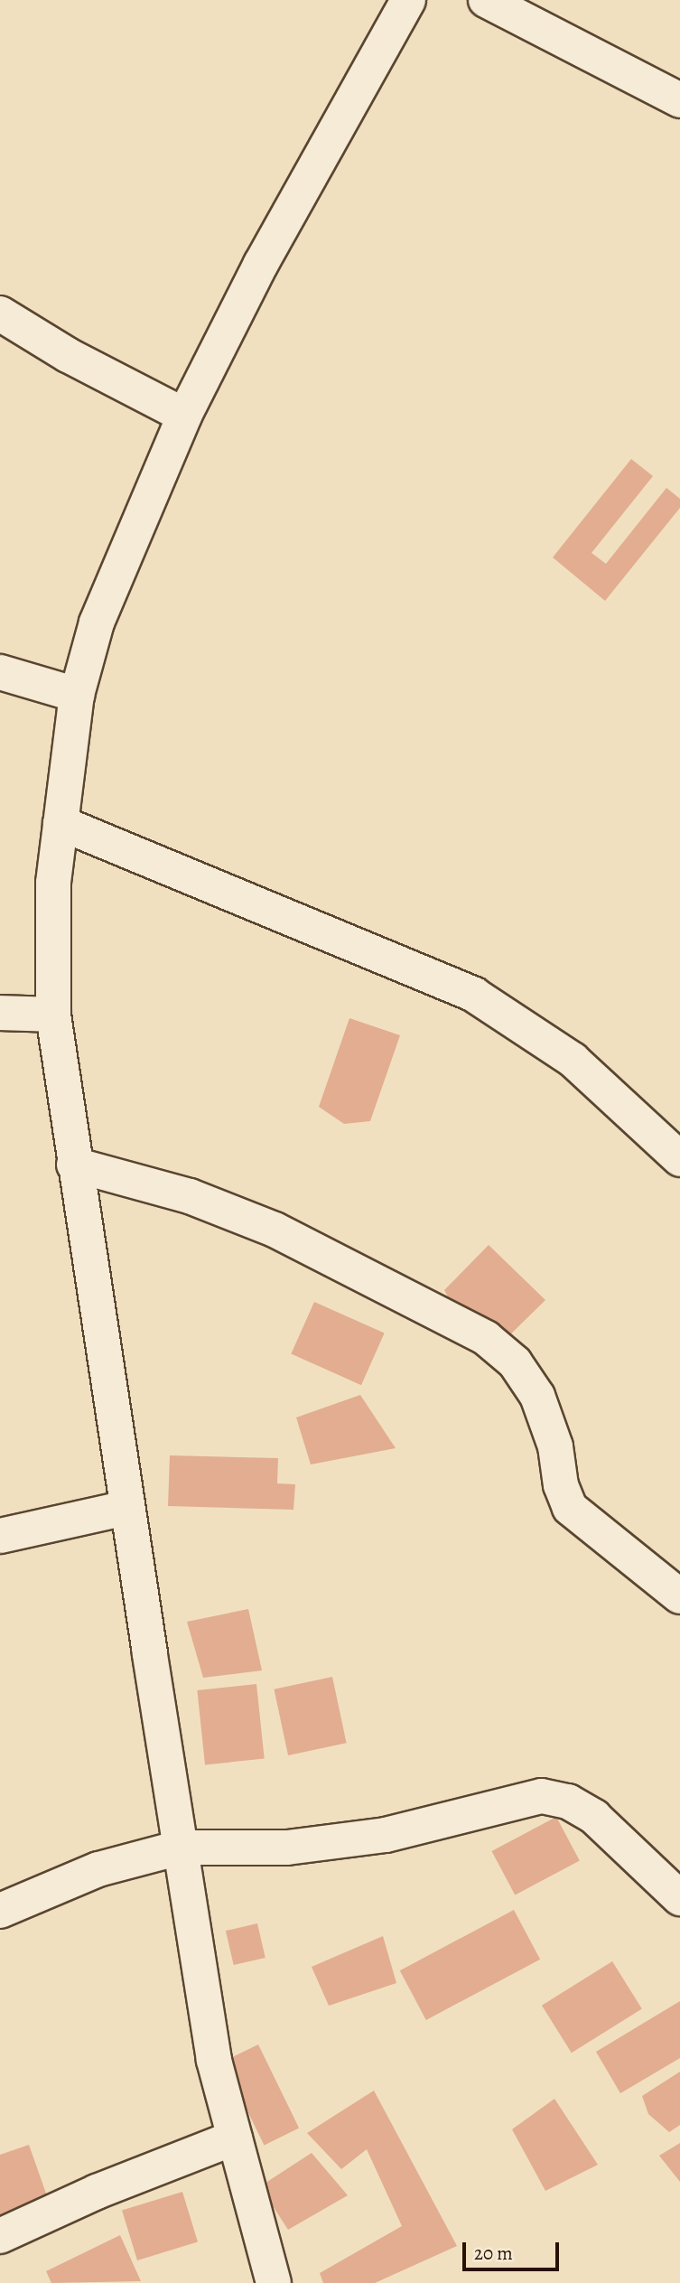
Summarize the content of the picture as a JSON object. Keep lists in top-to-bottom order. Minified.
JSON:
{"scale_bar":"20 m"}
